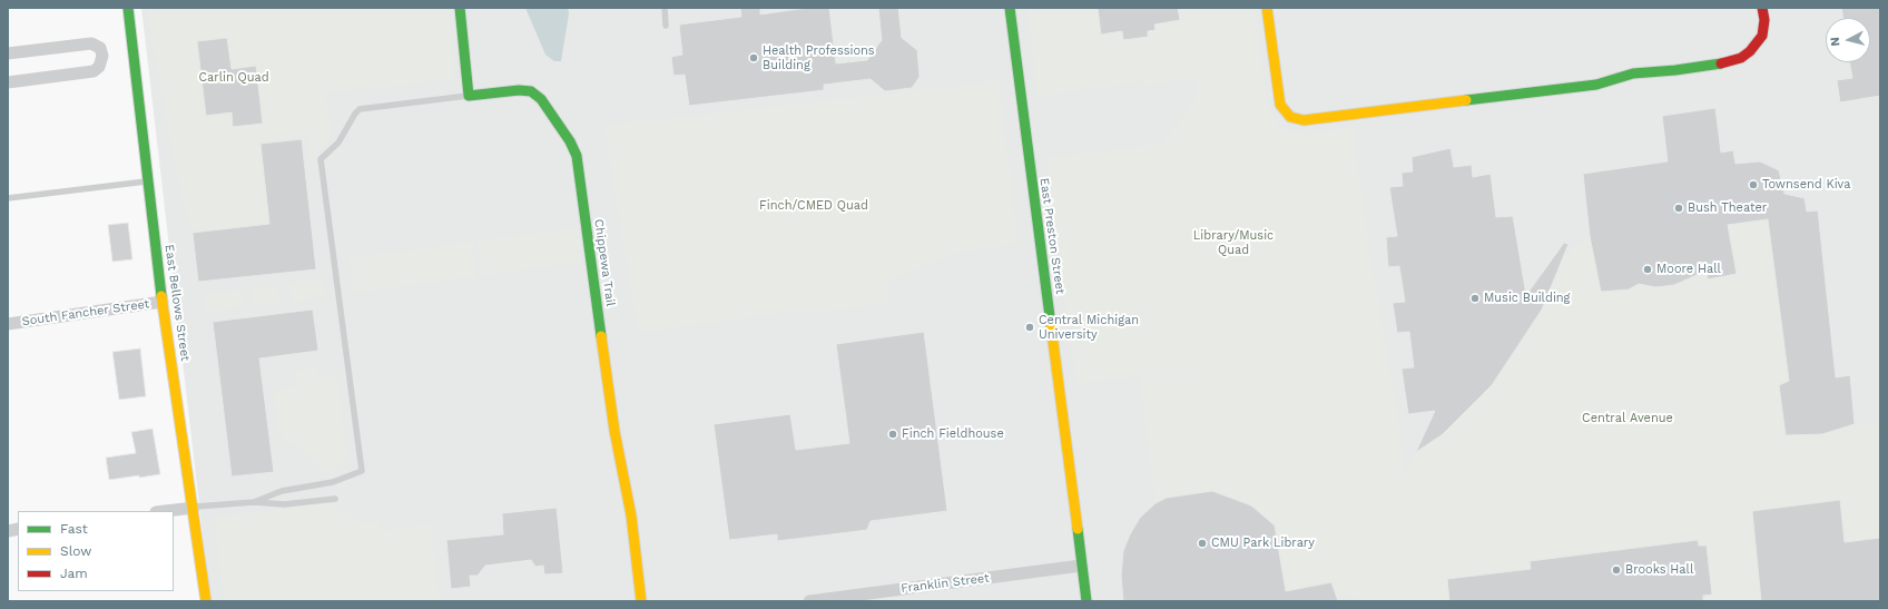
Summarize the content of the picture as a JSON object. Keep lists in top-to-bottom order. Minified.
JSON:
{"streets":{"street":["East Preston Street","Chippewa Trail","East Bellows Street","South Fancher Street","Franklin Street"]},"crossings":[["East Preston Street","Franklin Street"],["East Bellows Street","South Fancher Street"]],"parks":["Carlin Quad","Finch/CMED Quad","Library/Music Quad","Central Avenue"],"places":["Health Professions Building","Townsend Kiva","Bush Theater","Moore Hall","Music Building","Central Michigan University","Finch Fieldhouse","CMU Park Library","Brooks Hall"],"legend":["Fast","Slow","Jam"],"north":"left"}
